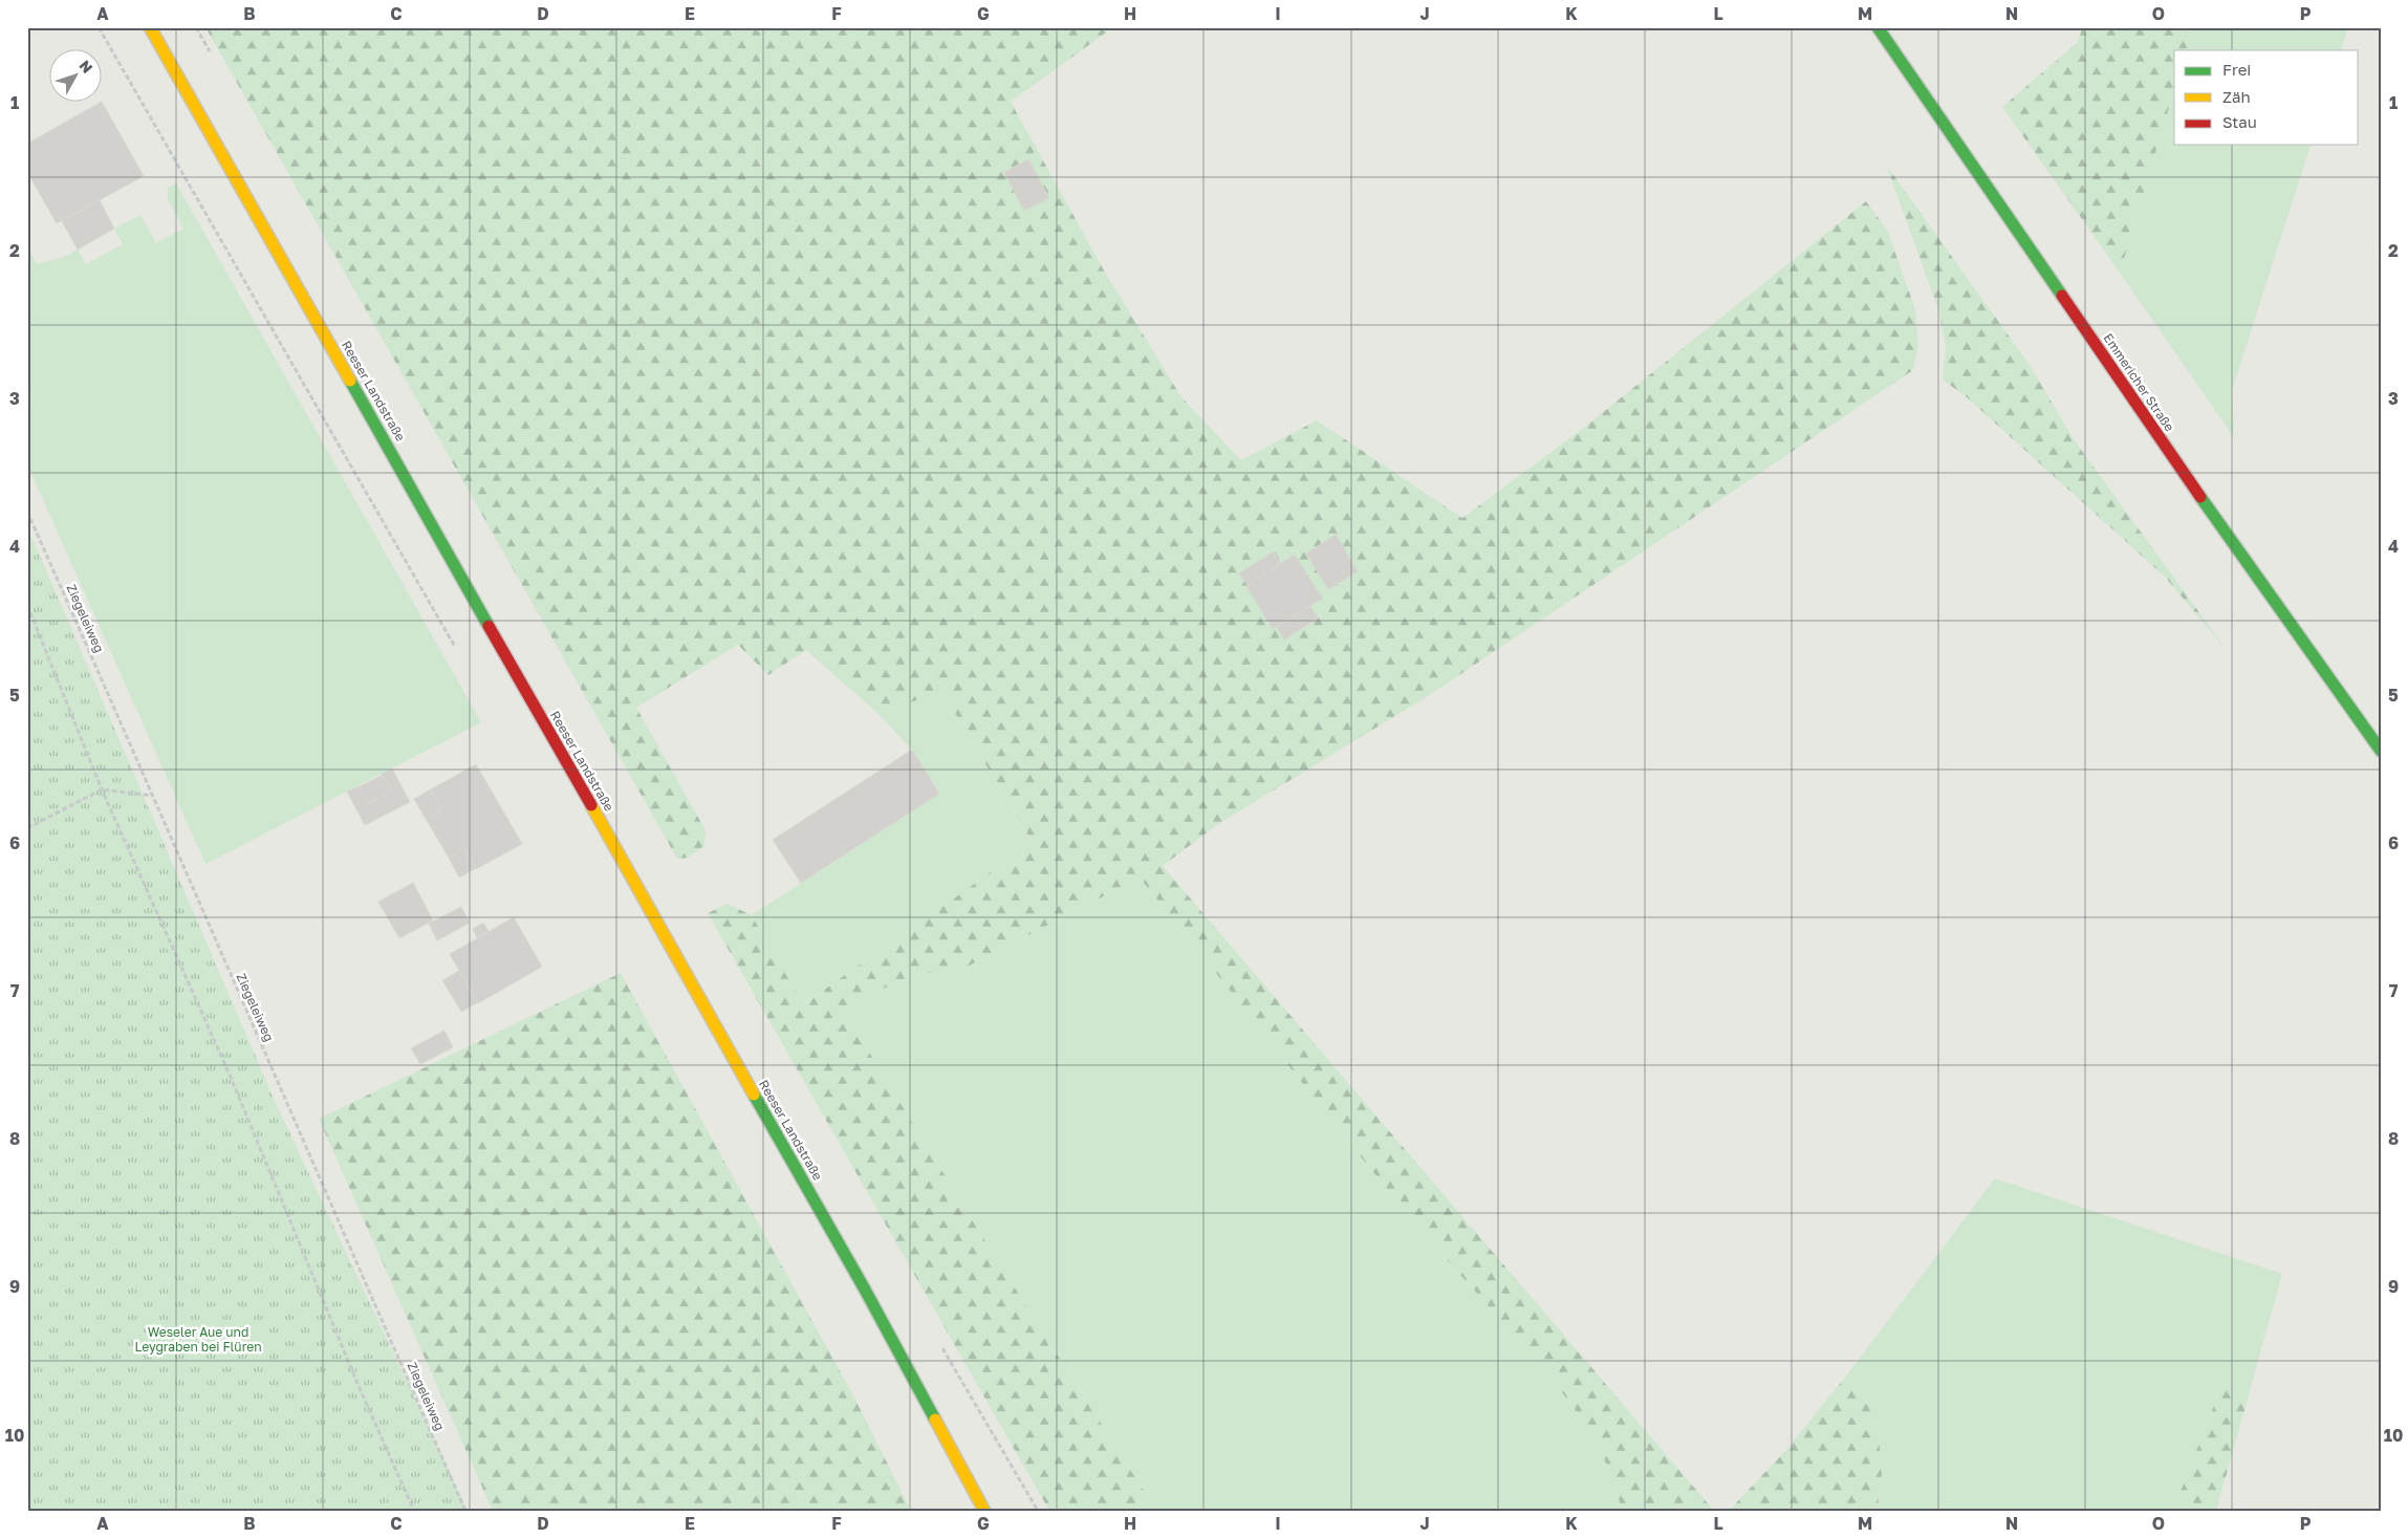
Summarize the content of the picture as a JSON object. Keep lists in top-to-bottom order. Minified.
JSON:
{"streets":{"street":["Emmericher Straße","Reeser Landstraße"],"path":["Ziegeleiweg"]},"parks":["Weseler Aue und Leygraben bei Flüren"],"legend":["Frei","Zäh","Stau"],"north":"top right","grid":{"columns":["A","B","C","D","E","F","G","H","I","J","K","L","M","N","O","P"],"rows":["1","2","3","4","5","6","7","8","9","10"]}}
